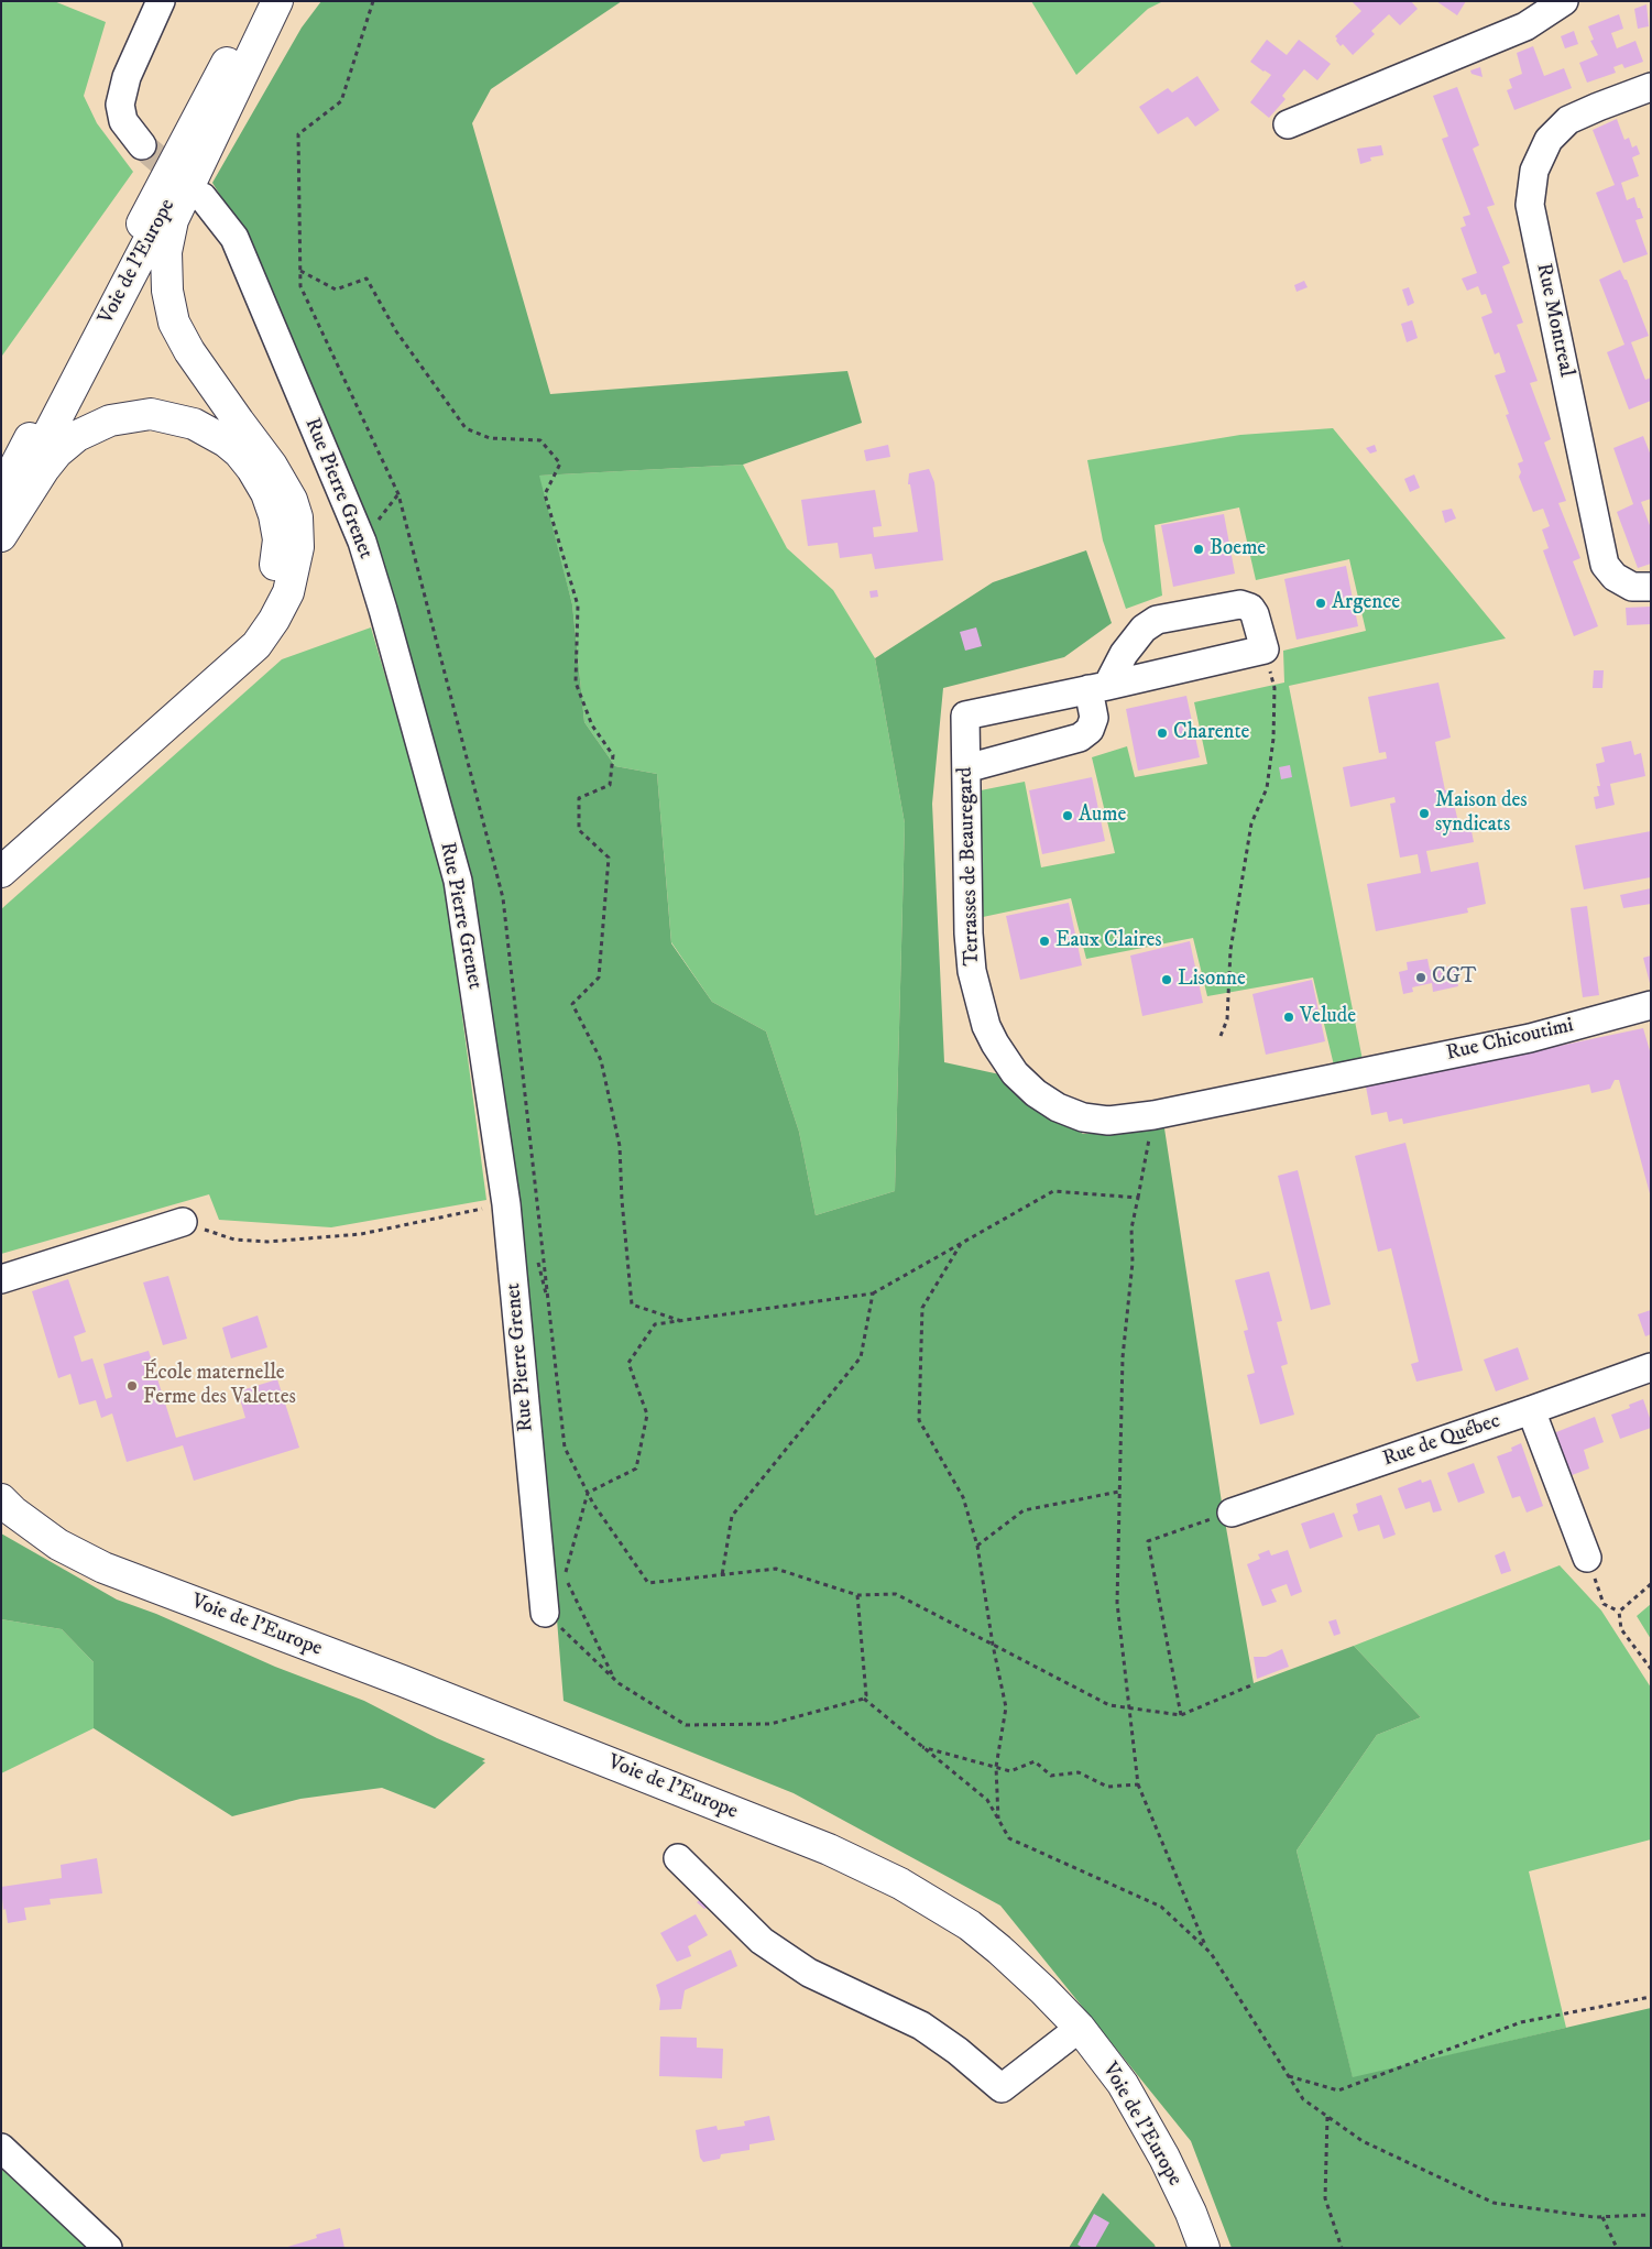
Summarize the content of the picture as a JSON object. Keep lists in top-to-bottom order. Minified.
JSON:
{"streets":{"main road":["Voie de l'Europe"],"street":["Rue Montreal","Rue Pierre Grenet","Terrasses de Beauregard","Rue Chicoutimi","Rue de Québec"]},"crossings":[["Terrasses de Beauregard","Rue Chicoutimi"]],"places":["Boeme","Argence","Charente","Maison des syndicats","Aume","Eaux Claires","CGT","Lisonne","Velude","École maternelle Ferme des Valettes"]}
